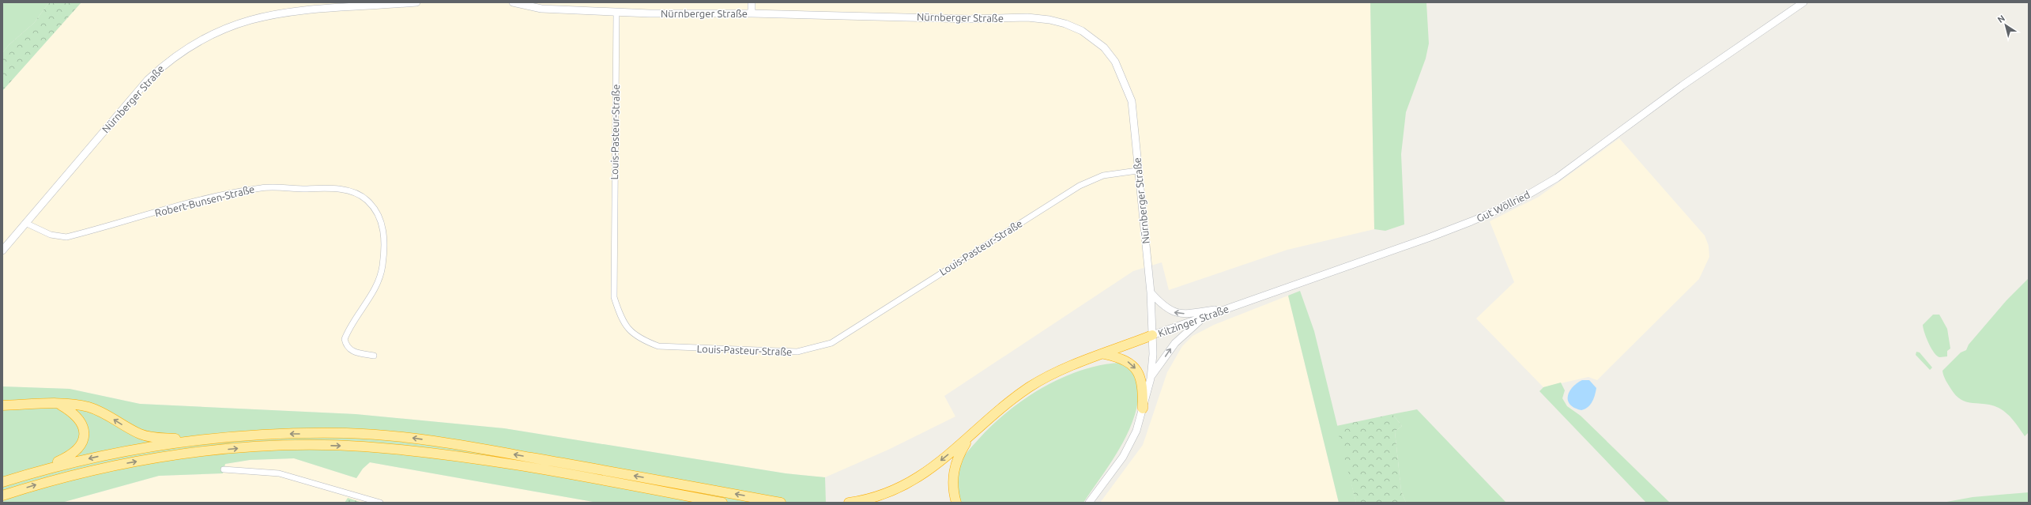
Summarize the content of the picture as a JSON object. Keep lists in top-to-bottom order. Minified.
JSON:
{"streets":{"street":["Nürnberger Straße","Louis-Pasteur-Straße","Robert-Bunsen-Straße","Gut Wöllried","Kitzinger Straße"]},"crossings":[["Nürnberger Straße","Louis-Pasteur-Straße"],["Nürnberger Straße","Robert-Bunsen-Straße"],["Nürnberger Straße","Kitzinger Straße"],["Gut Wöllried","Kitzinger Straße"]],"north":"top left"}
